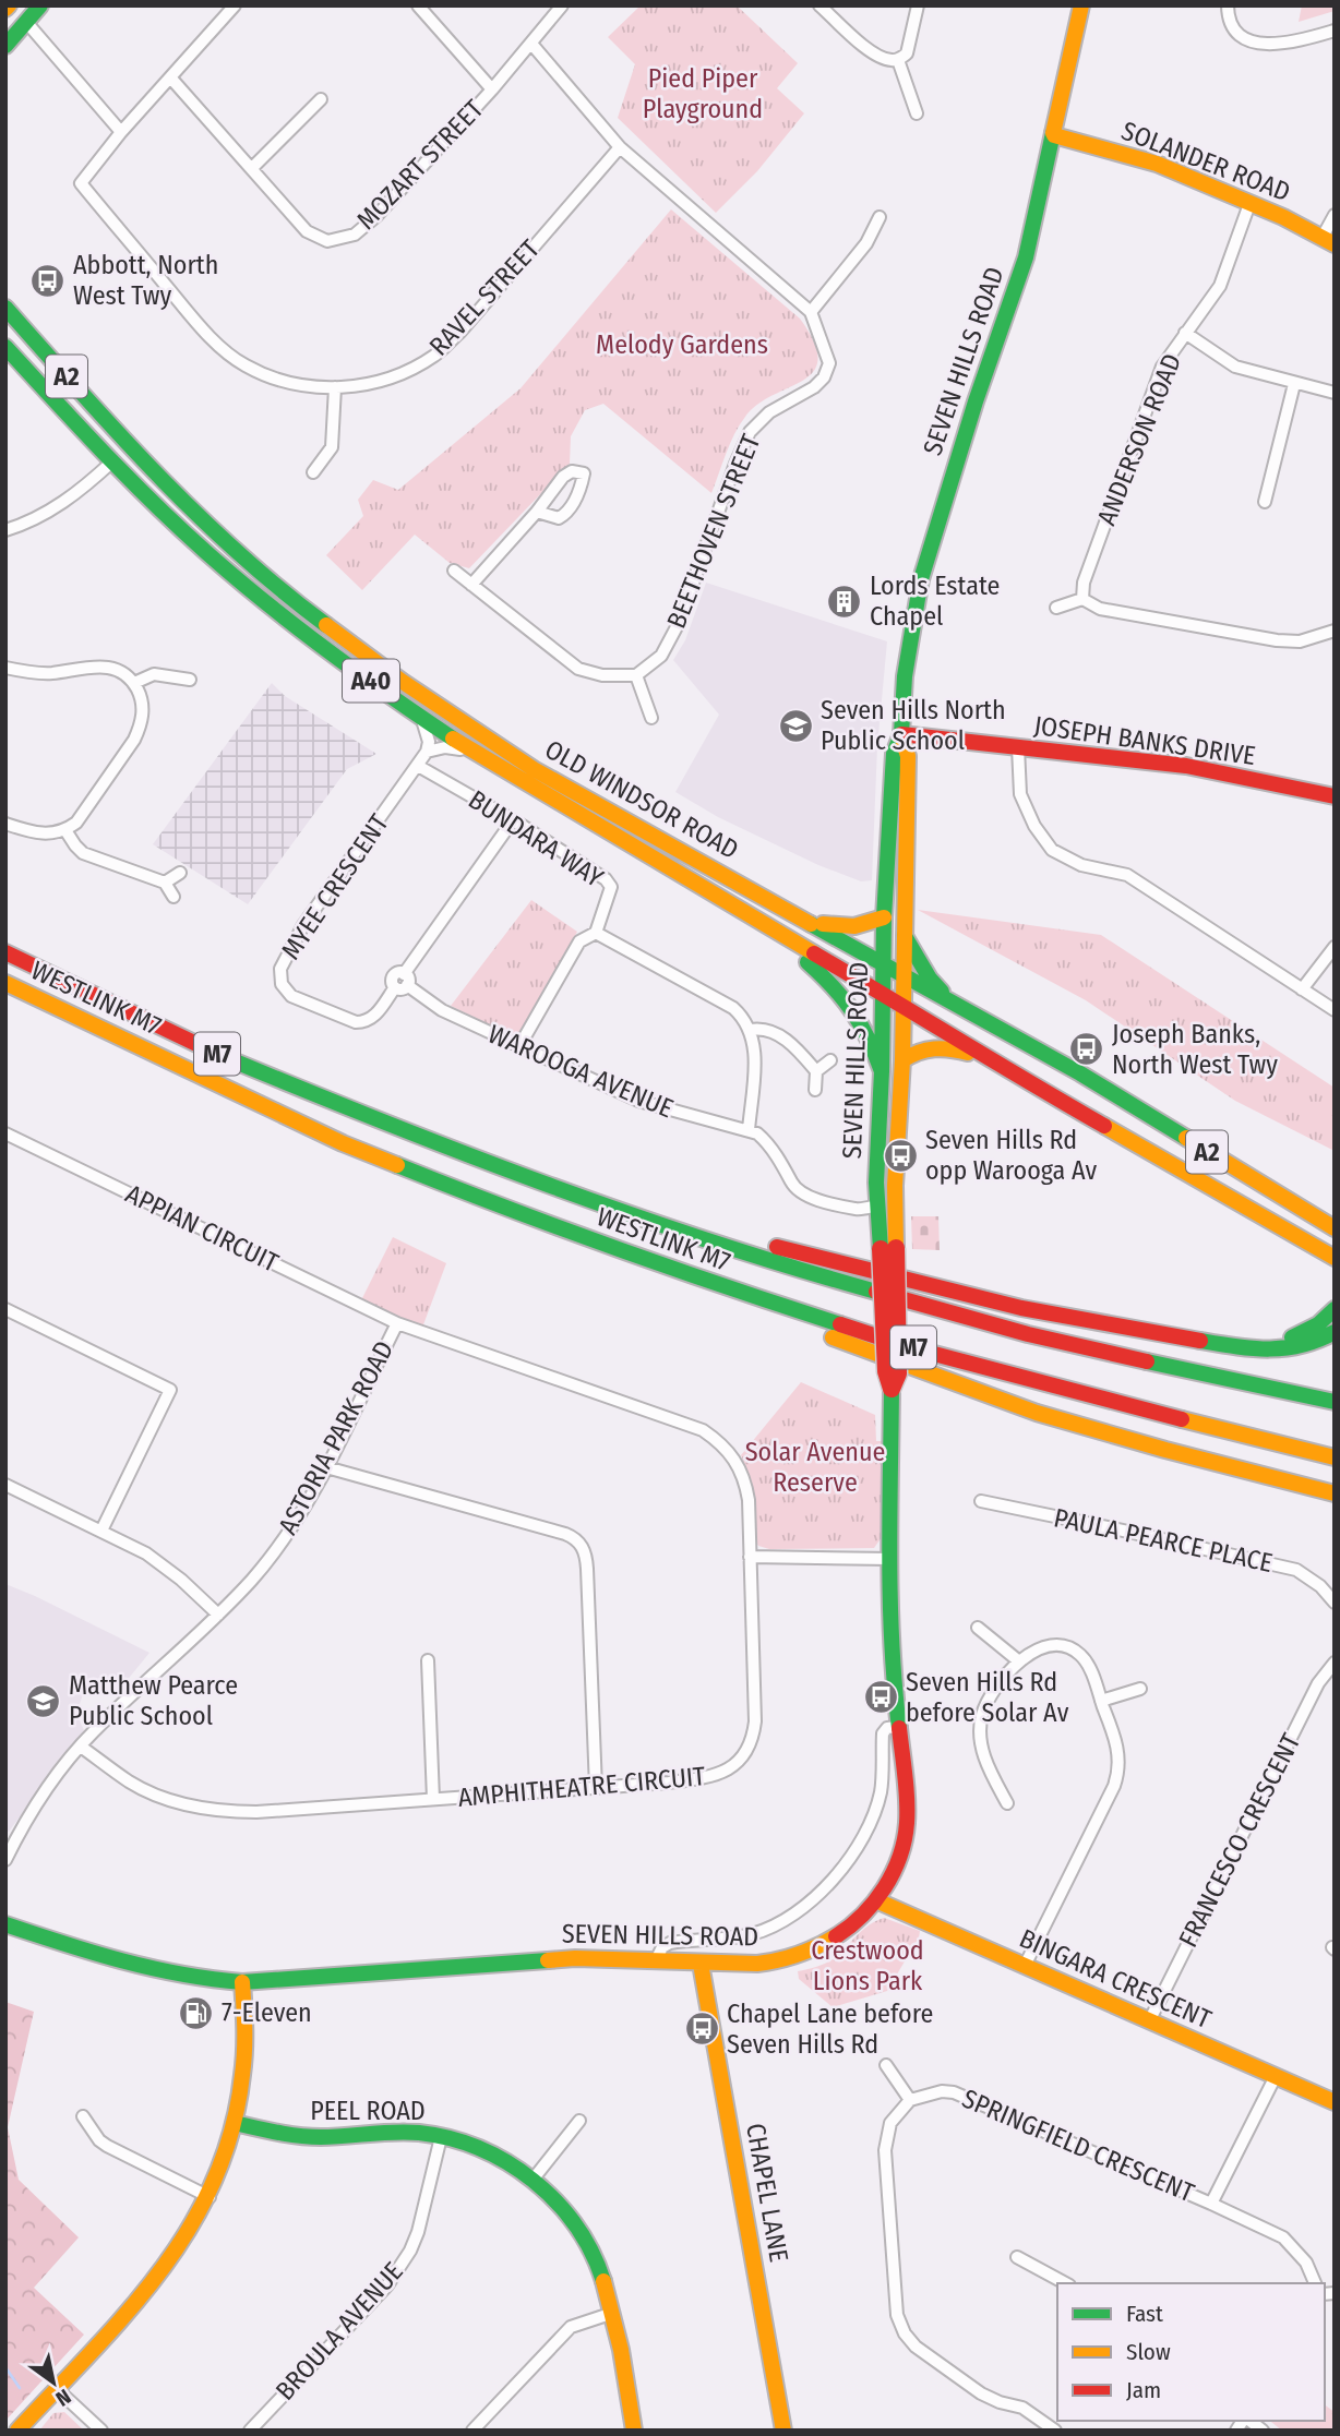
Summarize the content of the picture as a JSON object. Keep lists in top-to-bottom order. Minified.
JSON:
{"streets":{"main road":["SOLANDER ROAD","SEVEN HILLS ROAD","A2","A40","JOSEPH BANKS DRIVE","OLD WINDSOR ROAD","WESTLINK M7","M7","BINGARA CRESCENT","PEEL ROAD","CHAPEL LANE"],"street":["MOZART STREET","RAVEL STREET","ANDERSON ROAD","BEETHOVEN STREET","BUNDARA WAY","MYEE CRESCENT","WAROOGA AVENUE","APPIAN CIRCUIT","ASTORIA PARK ROAD","PAULA PEARCE PLACE","AMPHITHEATRE CIRCUIT","FRANCESCO CRESCENT","SPRINGFIELD CRESCENT","BROULA AVENUE"]},"crossings":[["SOLANDER ROAD","SEVEN HILLS ROAD"],["SOLANDER ROAD","ANDERSON ROAD"],["MOZART STREET","BEETHOVEN STREET"],["RAVEL STREET","BEETHOVEN STREET"],["SEVEN HILLS ROAD","JOSEPH BANKS DRIVE"],["SEVEN HILLS ROAD","OLD WINDSOR ROAD"],["SEVEN HILLS ROAD","BINGARA CRESCENT"],["SEVEN HILLS ROAD","CHAPEL LANE"],["BUNDARA WAY","MYEE CRESCENT"],["BUNDARA WAY","WAROOGA AVENUE"],["MYEE CRESCENT","WAROOGA AVENUE"],["APPIAN CIRCUIT","ASTORIA PARK ROAD"],["APPIAN CIRCUIT","AMPHITHEATRE CIRCUIT"],["ASTORIA PARK ROAD","AMPHITHEATRE CIRCUIT"],["FRANCESCO CRESCENT","BINGARA CRESCENT"],["PEEL ROAD","BROULA AVENUE"]],"parks":["Pied Piper Playground","Melody Gardens","Solar Avenue Reserve","Crestwood Lions Park"],"places":{"bus stop":["Abbott, North West Twy","Joseph Banks, North West Twy","Seven Hills Rd opp Warooga Av","Seven Hills Rd before Solar Av","Chapel Lane before Seven Hills Rd"],"building":["Lords Estate Chapel"],"school or university":["Seven Hills North Public School","Matthew Pearce Public School"],"fuel station":["7-Eleven"]},"legend":["Fast","Slow","Jam"],"north":"bottom right"}
